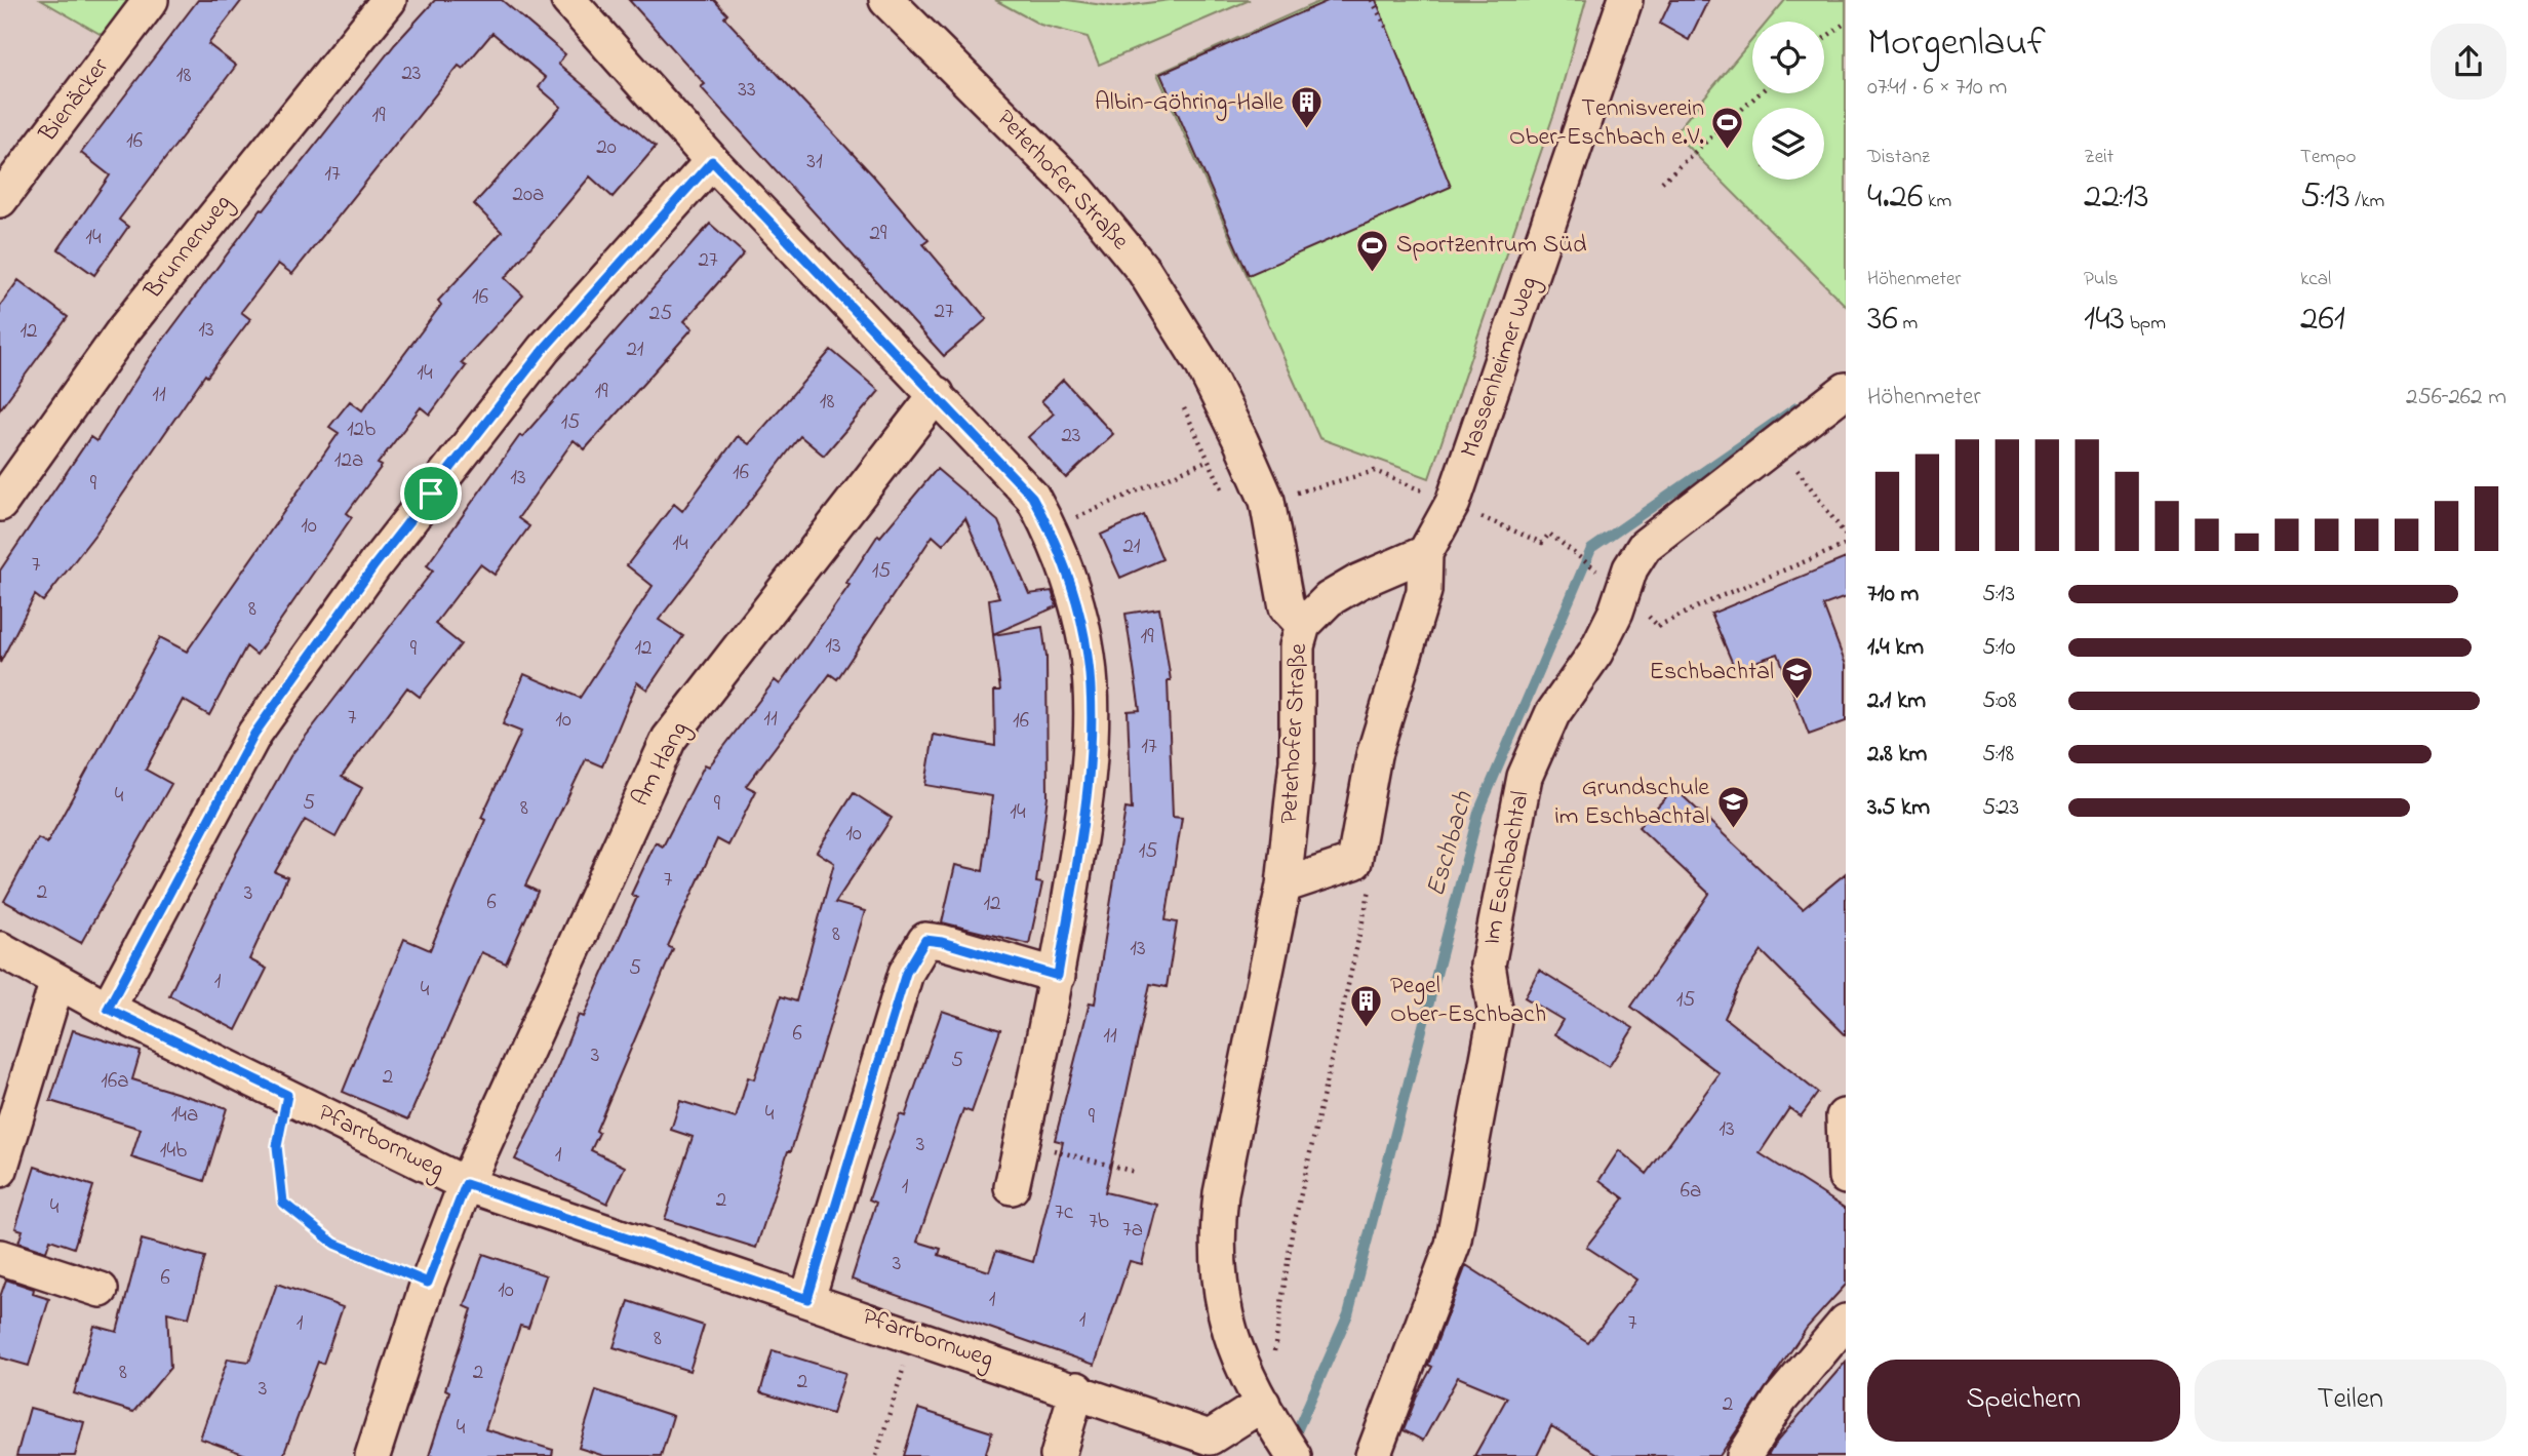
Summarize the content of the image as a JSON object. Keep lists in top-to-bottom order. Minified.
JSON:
{"streets":{"street":["Bienäcker","Peterhofer Straße","Brunnenweg","Massenheimer Weg","Am Hang","Im Eschbachtal","Pfarrbornweg"]},"crossings":[["Peterhofer Straße","Pfarrbornweg"],["Am Hang","Pfarrbornweg"]],"water":["Eschbach"],"places":{"building":["Albin-Göhring-Halle","Pegel Ober-Eschbach"],"sports":["Tennisverein Ober-Eschbach e.V.","Sportzentrum Süd"],"school or university":["Eschbachtal","Grundschule im Eschbachtal"]},"house_numbers":["23","18","33","19","16","20","31","17","20a","29","14","27","16","27","25","13","12","21","14","19","11","18","15","12b","23","12a","16","13","9","10","14","21","7","15","8","19","13","12","9","7","11","10","16","17","4","5","9","8","14","10","15","7","2","3","6","12","8","13","5","1","4","15","6","11","3","5","2","16a","4","14a","9","13","3","14b","1","1","6a","2","4","7c","7b","7a","3","6","10","1","1","1","7","8","8","2","2","3","2","4"],"page":{"heading":["Morgenlauf","07:41 · 6 × 710 m"],"stats":[["Distanz","4.26 km"],["Zeit","22:13"],["Tempo","5:13 /km"],["Höhenmeter","36 m"],["Puls","143 bpm"],["kcal","261"]],"chart":["Höhenmeter","256–262 m"],"list":[{"name":"710 m","note":"5:13"},{"name":"1.4 km","note":"5:10"},{"name":"2.1 km","note":"5:08"},{"name":"2.8 km","note":"5:18"},{"name":"3.5 km","note":"5:23"}],"buttons":["Speichern","Teilen"]}}
